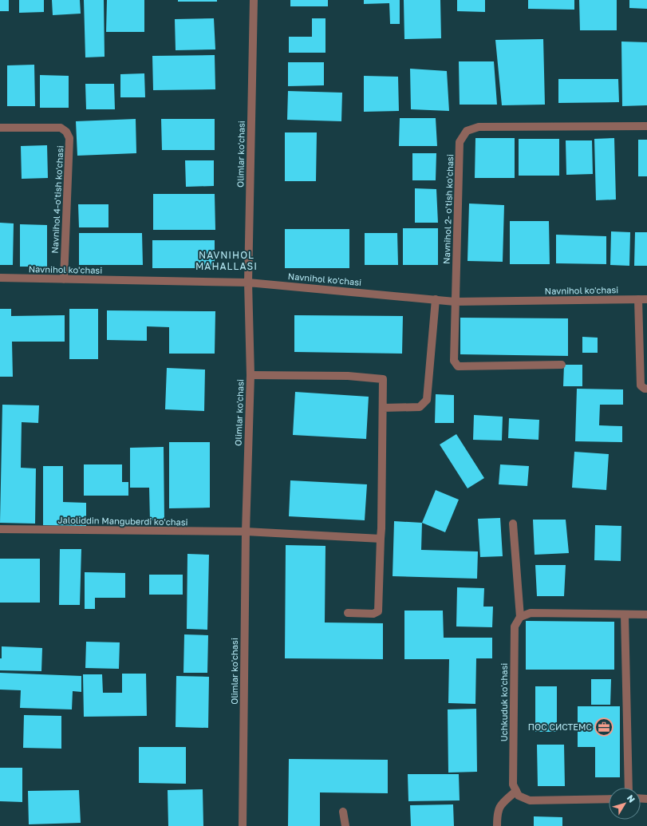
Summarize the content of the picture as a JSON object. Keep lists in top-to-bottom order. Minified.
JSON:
{"streets":{"street":["Olimlar ko'chasi","Navnihol 4-o'tish ko'chasi","Navnihol 2- o'tish ko'chasi","Navnihol ko'chasi","Jaloliddin Manguberdi ko'chasi","Uchkuduk ko'chasi"]},"crossings":[["Olimlar ko'chasi","Navnihol ko'chasi"],["Olimlar ko'chasi","Jaloliddin Manguberdi ko'chasi"],["Navnihol 4-o'tish ko'chasi","Navnihol ko'chasi"],["Navnihol 2- o'tish ko'chasi","Navnihol ko'chasi"]],"districts":["NAVNIHOL MAHALLASI"],"places":{"office":["ПОС СИСТЕМС"]},"north":"top right"}
